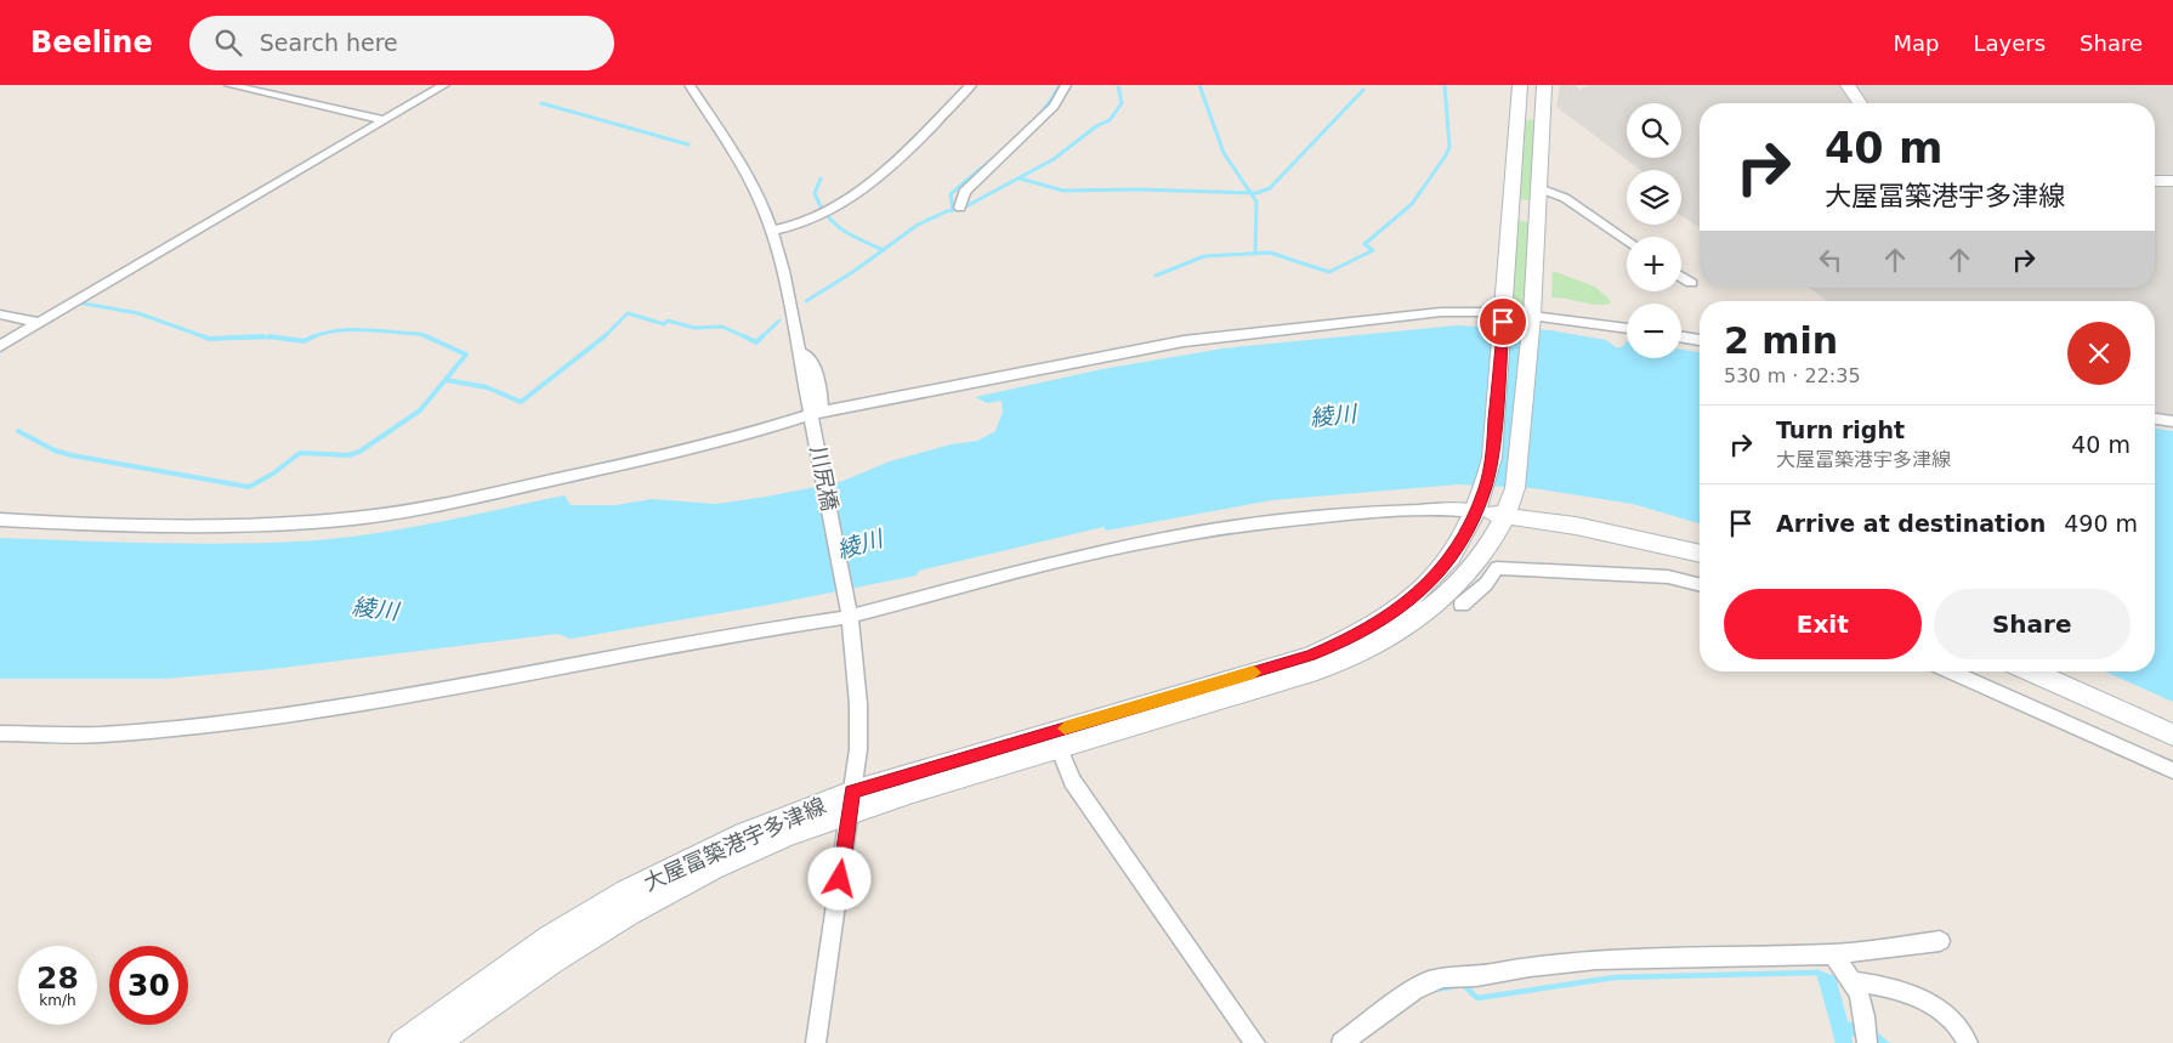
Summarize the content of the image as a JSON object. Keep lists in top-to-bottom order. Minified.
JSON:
{"streets":{"main road":["大屋冨築港宇多津線"],"street":["川尻橋"]},"crossings":[["川尻橋","大屋冨築港宇多津線"]],"water":["綾川"],"page":{"header":"Beeline","search":"Search here","nav":["Map","Layers","Share"],"map_buttons":["+","−"],"turn":["40 m","大屋冨築港宇多津線"],"heading":["2 min","530 m · 22:35"],"list":[{"name":"Turn right","note":"大屋冨築港宇多津線","value":"40 m"},{"name":"Arrive at destination","value":"490 m"}],"buttons":["Exit","Share"],"speed":"28 km/h","limit":"30"}}
